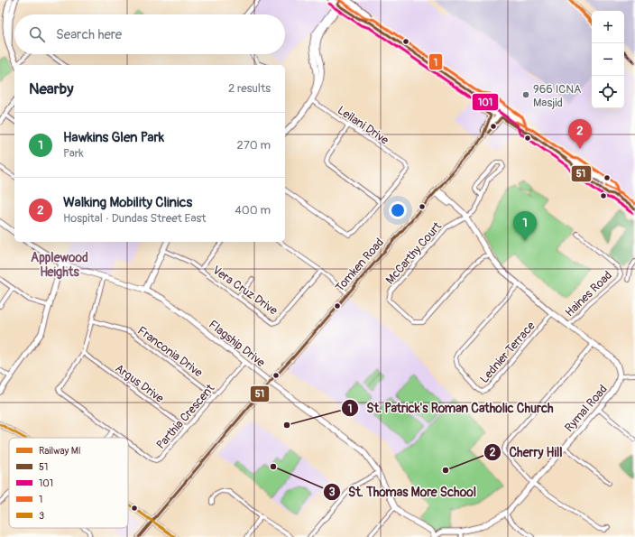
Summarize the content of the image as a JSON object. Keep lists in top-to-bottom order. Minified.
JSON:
{"streets":{"street":["Leilani Drive","McCarthy Court","Tomken Road","Vera Cruz Drive","Haines Road","Flagship Drive","Franconia Drive","Lednier Terrace","Argus Drive","Rymal Road","Parthia Crescent"]},"crossings":[["Tomken Road","Flagship Drive"],["Flagship Drive","Rymal Road"],["Flagship Drive","Parthia Crescent"],["Franconia Drive","Parthia Crescent"],["Argus Drive","Parthia Crescent"]],"districts":["Applewood Heights"],"places":["966 ICNA Masjid","St. Patrick's Roman Catholic Church","St. Thomas More School","Cherry Hill"],"lines":["rail line MI","transit line 51","transit line 1","transit line 101","transit line 3"],"legend":["Railway MI","51","101","1","3"],"page":{"map_buttons":["+","−"],"search":"Search here","heading":["Nearby","2 results"],"list":[{"mark":"1","name":"Hawkins Glen Park","note":"Park","value":"270 m"},{"mark":"2","name":"Walking Mobility Clinics","note":"Hospital · Dundas Street East","value":"400 m"}],"pins":["2","1"]}}
